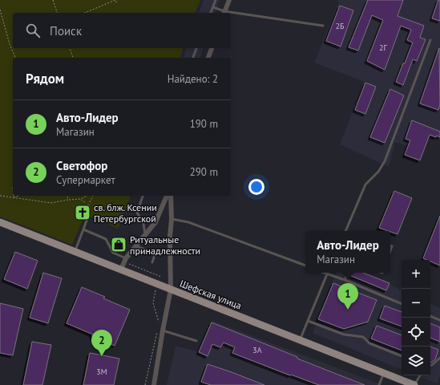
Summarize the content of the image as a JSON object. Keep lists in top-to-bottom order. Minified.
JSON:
{"streets":{"main road":["Шефская улица"]},"places":{"church":["св. блж. Ксении Петербургской"],"shop":["Ритуальные принадлежности"]},"house_numbers":["2Б","2Г","3А","3М"],"page":{"search":"Поиск","heading":["Рядом","Найдено: 2"],"list":[{"mark":"1","name":"Авто-Лидер","note":"Магазин","value":"190 m"},{"mark":"2","name":"Светофор","note":"Супермаркет","value":"290 m"}],"popup":["Авто-Лидер","Магазин"],"map_buttons":["+","−"],"pins":["1","2"]}}
